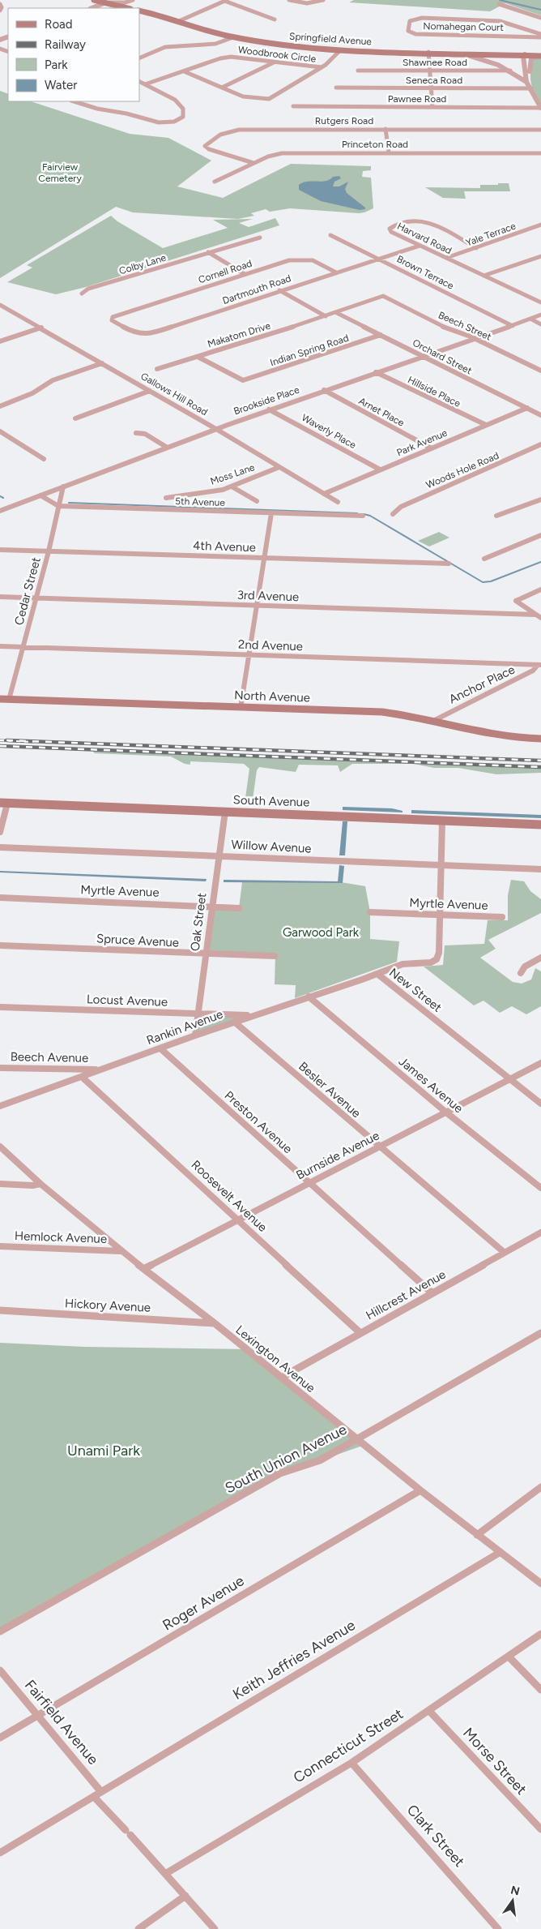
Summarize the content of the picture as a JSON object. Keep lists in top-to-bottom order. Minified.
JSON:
{"streets":{"main road":["Springfield Avenue","North Avenue","South Avenue"],"street":["Nomahegan Court","Woodbrook Circle","Shawnee Road","Seneca Road","Pawnee Road","Rutgers Road","Princeton Road","Yale Terrace","Harvard Road","Colby Lane","Cornell Road","Brown Terrace","Dartmouth Road","Beech Street","Makatom Drive","Indian Spring Road","Orchard Street","Hillside Place","Gallows Hill Road","Brookside Place","Arnet Place","Waverly Place","Park Avenue","Woods Hole Road","Moss Lane","5th Avenue","4th Avenue","Cedar Street","3rd Avenue","2nd Avenue","Anchor Place","Willow Avenue","Myrtle Avenue","Oak Street","Spruce Avenue","New Street","Locust Avenue","Rankin Avenue","Beech Avenue","James Avenue","Besler Avenue","Preston Avenue","Burnside Avenue","Roosevelt Avenue","Hemlock Avenue","Hillcrest Avenue","Hickory Avenue","Lexington Avenue","South Union Avenue","Roger Avenue","Keith Jeffries Avenue","Fairfield Avenue","Connecticut Street","Morse Street","Clark Street"]},"crossings":[["Springfield Avenue","Woodbrook Circle"],["Rutgers Road","Princeton Road"],["Yale Terrace","Harvard Road"],["Harvard Road","Dartmouth Road"],["Cornell Road","Dartmouth Road"],["Brown Terrace","Dartmouth Road"],["Brown Terrace","Brookside Place"],["Beech Street","Makatom Drive"],["Beech Street","Orchard Street"],["Beech Street","Brookside Place"],["Makatom Drive","Indian Spring Road"],["Makatom Drive","Orchard Street"],["Indian Spring Road","Orchard Street"],["Orchard Street","Brookside Place"],["Orchard Street","Park Avenue"],["Hillside Place","Brookside Place"],["Hillside Place","Park Avenue"],["Gallows Hill Road","Brookside Place"],["Gallows Hill Road","Park Avenue"],["Gallows Hill Road","Moss Lane"],["Brookside Place","Arnet Place"],["Brookside Place","Waverly Place"],["Brookside Place","5th Avenue"],["Brookside Place","Cedar Street"],["Arnet Place","Park Avenue"],["Waverly Place","Park Avenue"],["5th Avenue","Cedar Street"],["4th Avenue","Cedar Street"],["Cedar Street","3rd Avenue"],["Cedar Street","2nd Avenue"],["Cedar Street","North Avenue"],["2nd Avenue","Anchor Place"],["Anchor Place","North Avenue"],["South Avenue","Oak Street"],["South Avenue","New Street"],["Willow Avenue","Oak Street"],["Willow Avenue","New Street"],["Myrtle Avenue","Oak Street"],["Myrtle Avenue","New Street"],["Oak Street","Spruce Avenue"],["Oak Street","Locust Avenue"],["Oak Street","Rankin Avenue"],["New Street","Rankin Avenue"],["New Street","Burnside Avenue"],["Locust Avenue","Rankin Avenue"],["Rankin Avenue","Beech Avenue"],["Rankin Avenue","James Avenue"],["Rankin Avenue","Besler Avenue"],["Rankin Avenue","Preston Avenue"],["Rankin Avenue","Roosevelt Avenue"],["James Avenue","Burnside Avenue"],["Besler Avenue","Burnside Avenue"],["Besler Avenue","Hillcrest Avenue"],["Preston Avenue","Burnside Avenue"],["Preston Avenue","Hillcrest Avenue"],["Burnside Avenue","Roosevelt Avenue"],["Burnside Avenue","Lexington Avenue"],["Roosevelt Avenue","Hillcrest Avenue"],["Hemlock Avenue","Lexington Avenue"],["Hillcrest Avenue","Lexington Avenue"],["Hickory Avenue","Lexington Avenue"],["Lexington Avenue","South Union Avenue"],["Lexington Avenue","Roger Avenue"],["Lexington Avenue","Keith Jeffries Avenue"],["Roger Avenue","Fairfield Avenue"],["Keith Jeffries Avenue","Fairfield Avenue"],["Fairfield Avenue","Connecticut Street"],["Connecticut Street","Morse Street"],["Connecticut Street","Clark Street"]],"parks":["Fairview Cemetery","Garwood Park","Unami Park"],"legend":["Road","Railway","Park","Water"],"north":"top"}
